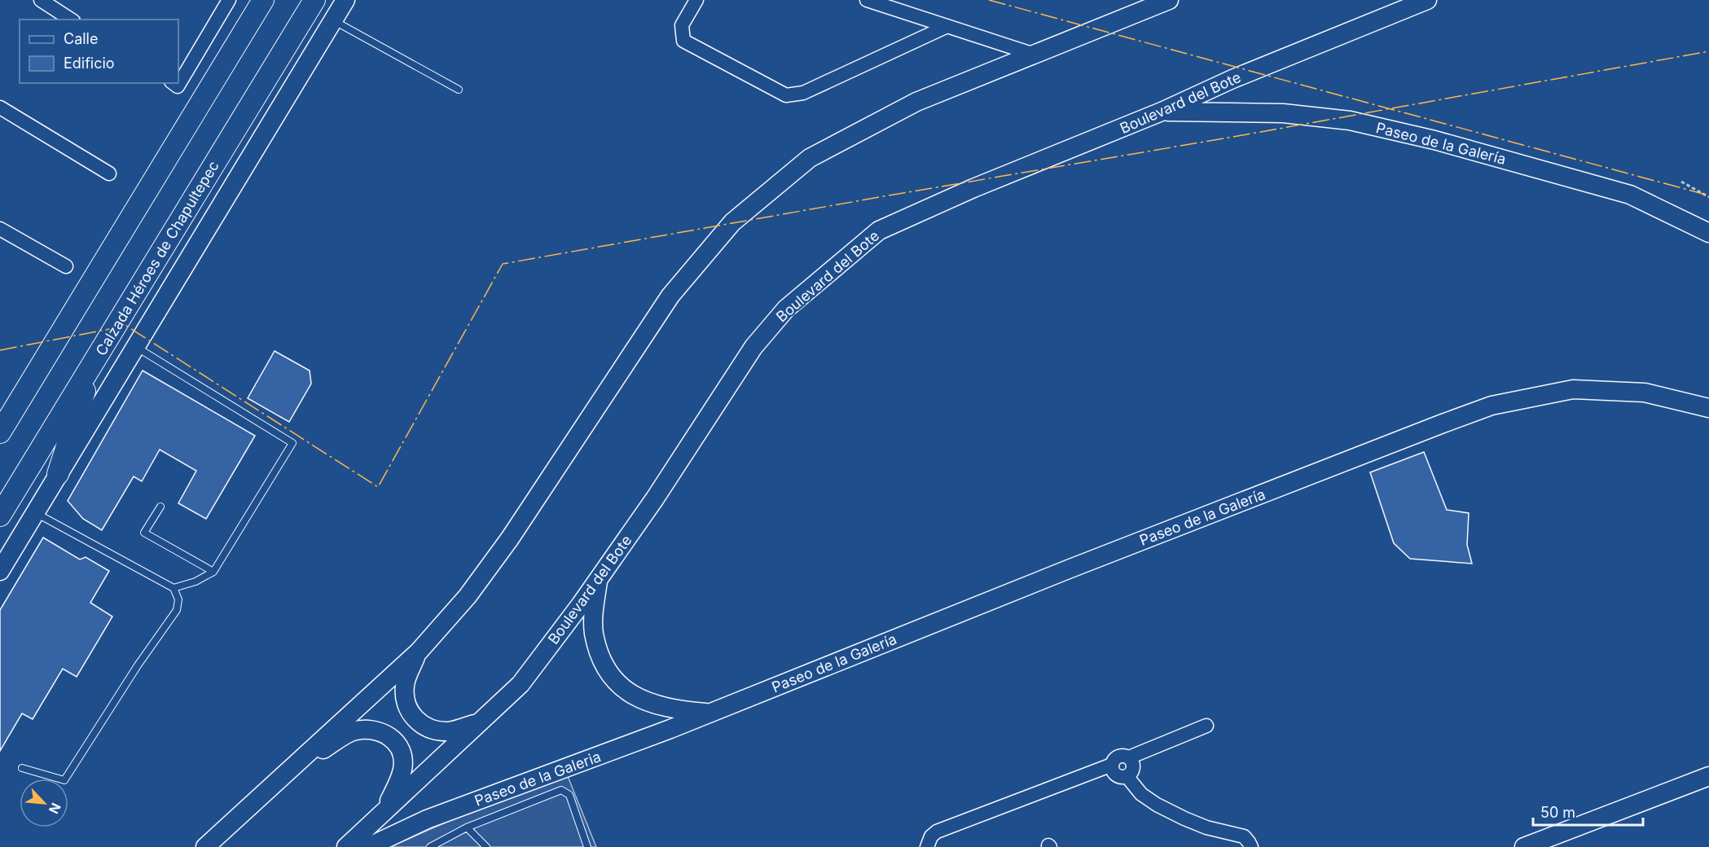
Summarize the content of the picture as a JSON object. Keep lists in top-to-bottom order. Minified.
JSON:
{"streets":{"main road":["Calzada Héroes de Chapultepec"],"street":["Boulevard del Bote","Paseo de la Galería","Paseo de la Galeria"]},"crossings":[["Boulevard del Bote","Paseo de la Galería"],["Paseo de la Galería","Paseo de la Galeria"]],"legend":["Calle","Edificio"],"scale_bar":"50 m","north":"bottom right"}
